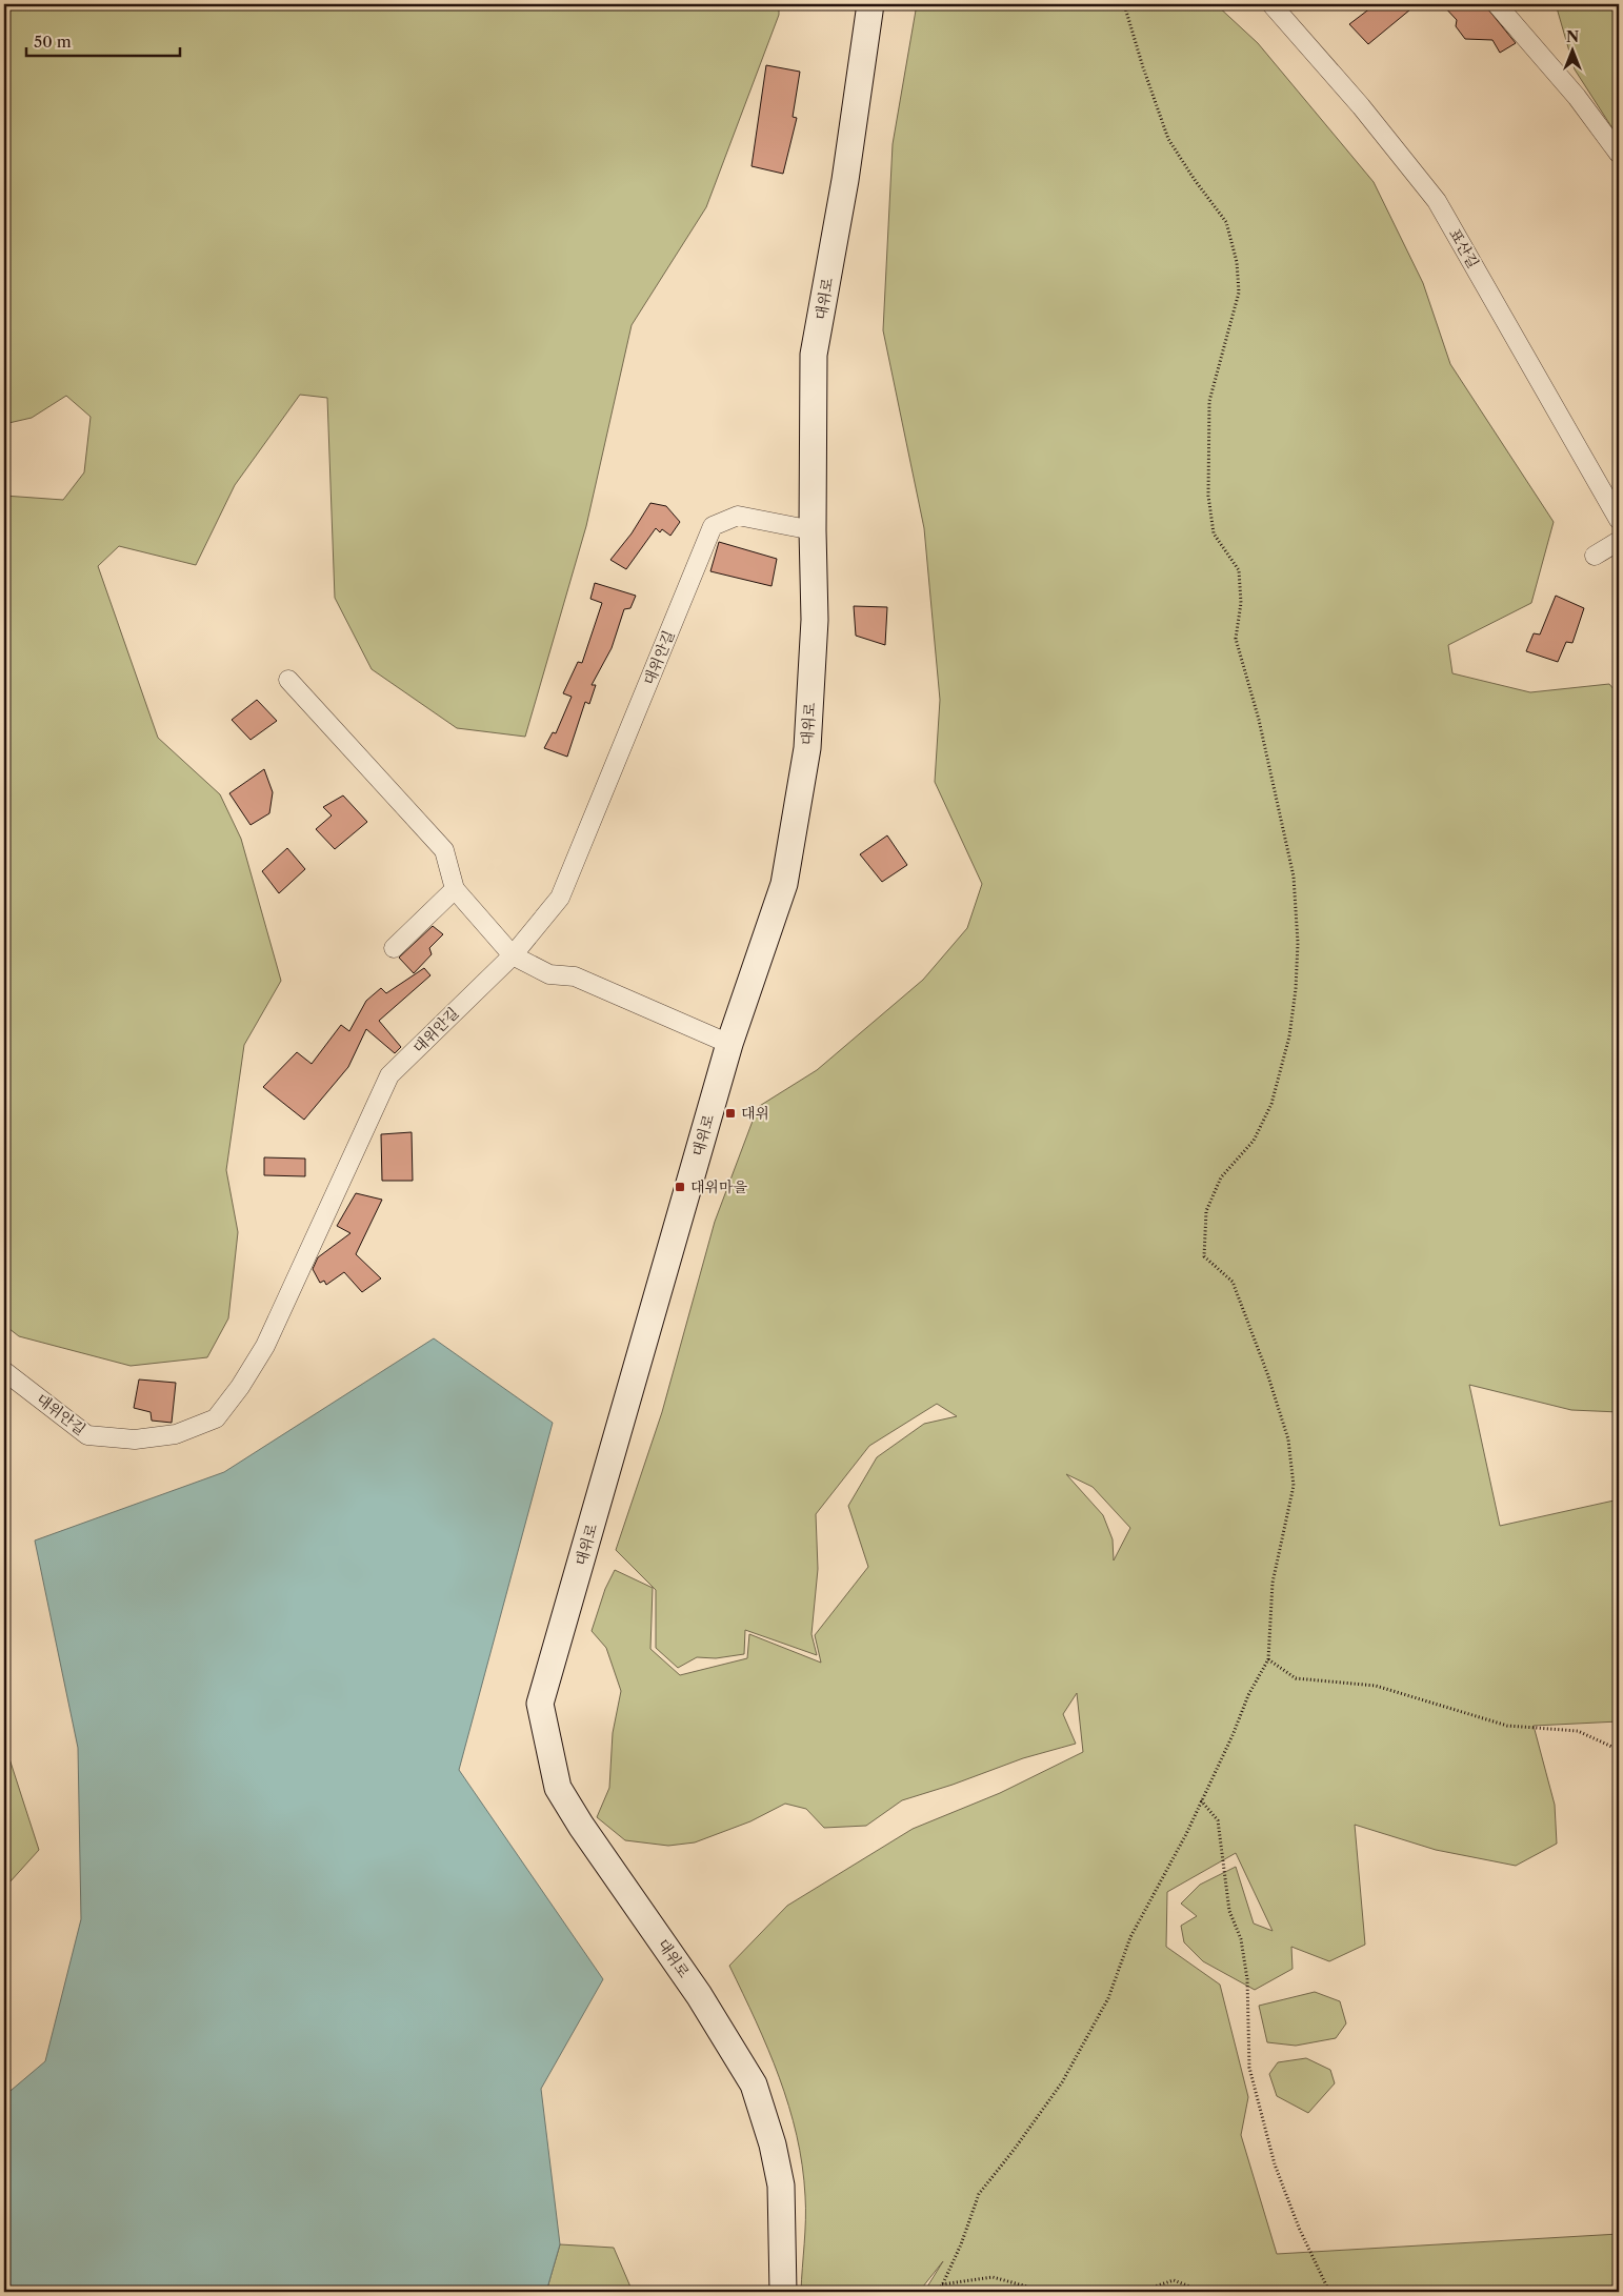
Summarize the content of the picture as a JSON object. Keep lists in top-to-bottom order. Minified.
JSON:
{"streets":{"main road":["대위로"],"street":["표산길","대위안길"]},"crossings":[["대위로","대위안길"]],"places":{"transit":["대위","대위마을"]},"scale_bar":"50 m","north":"top"}
